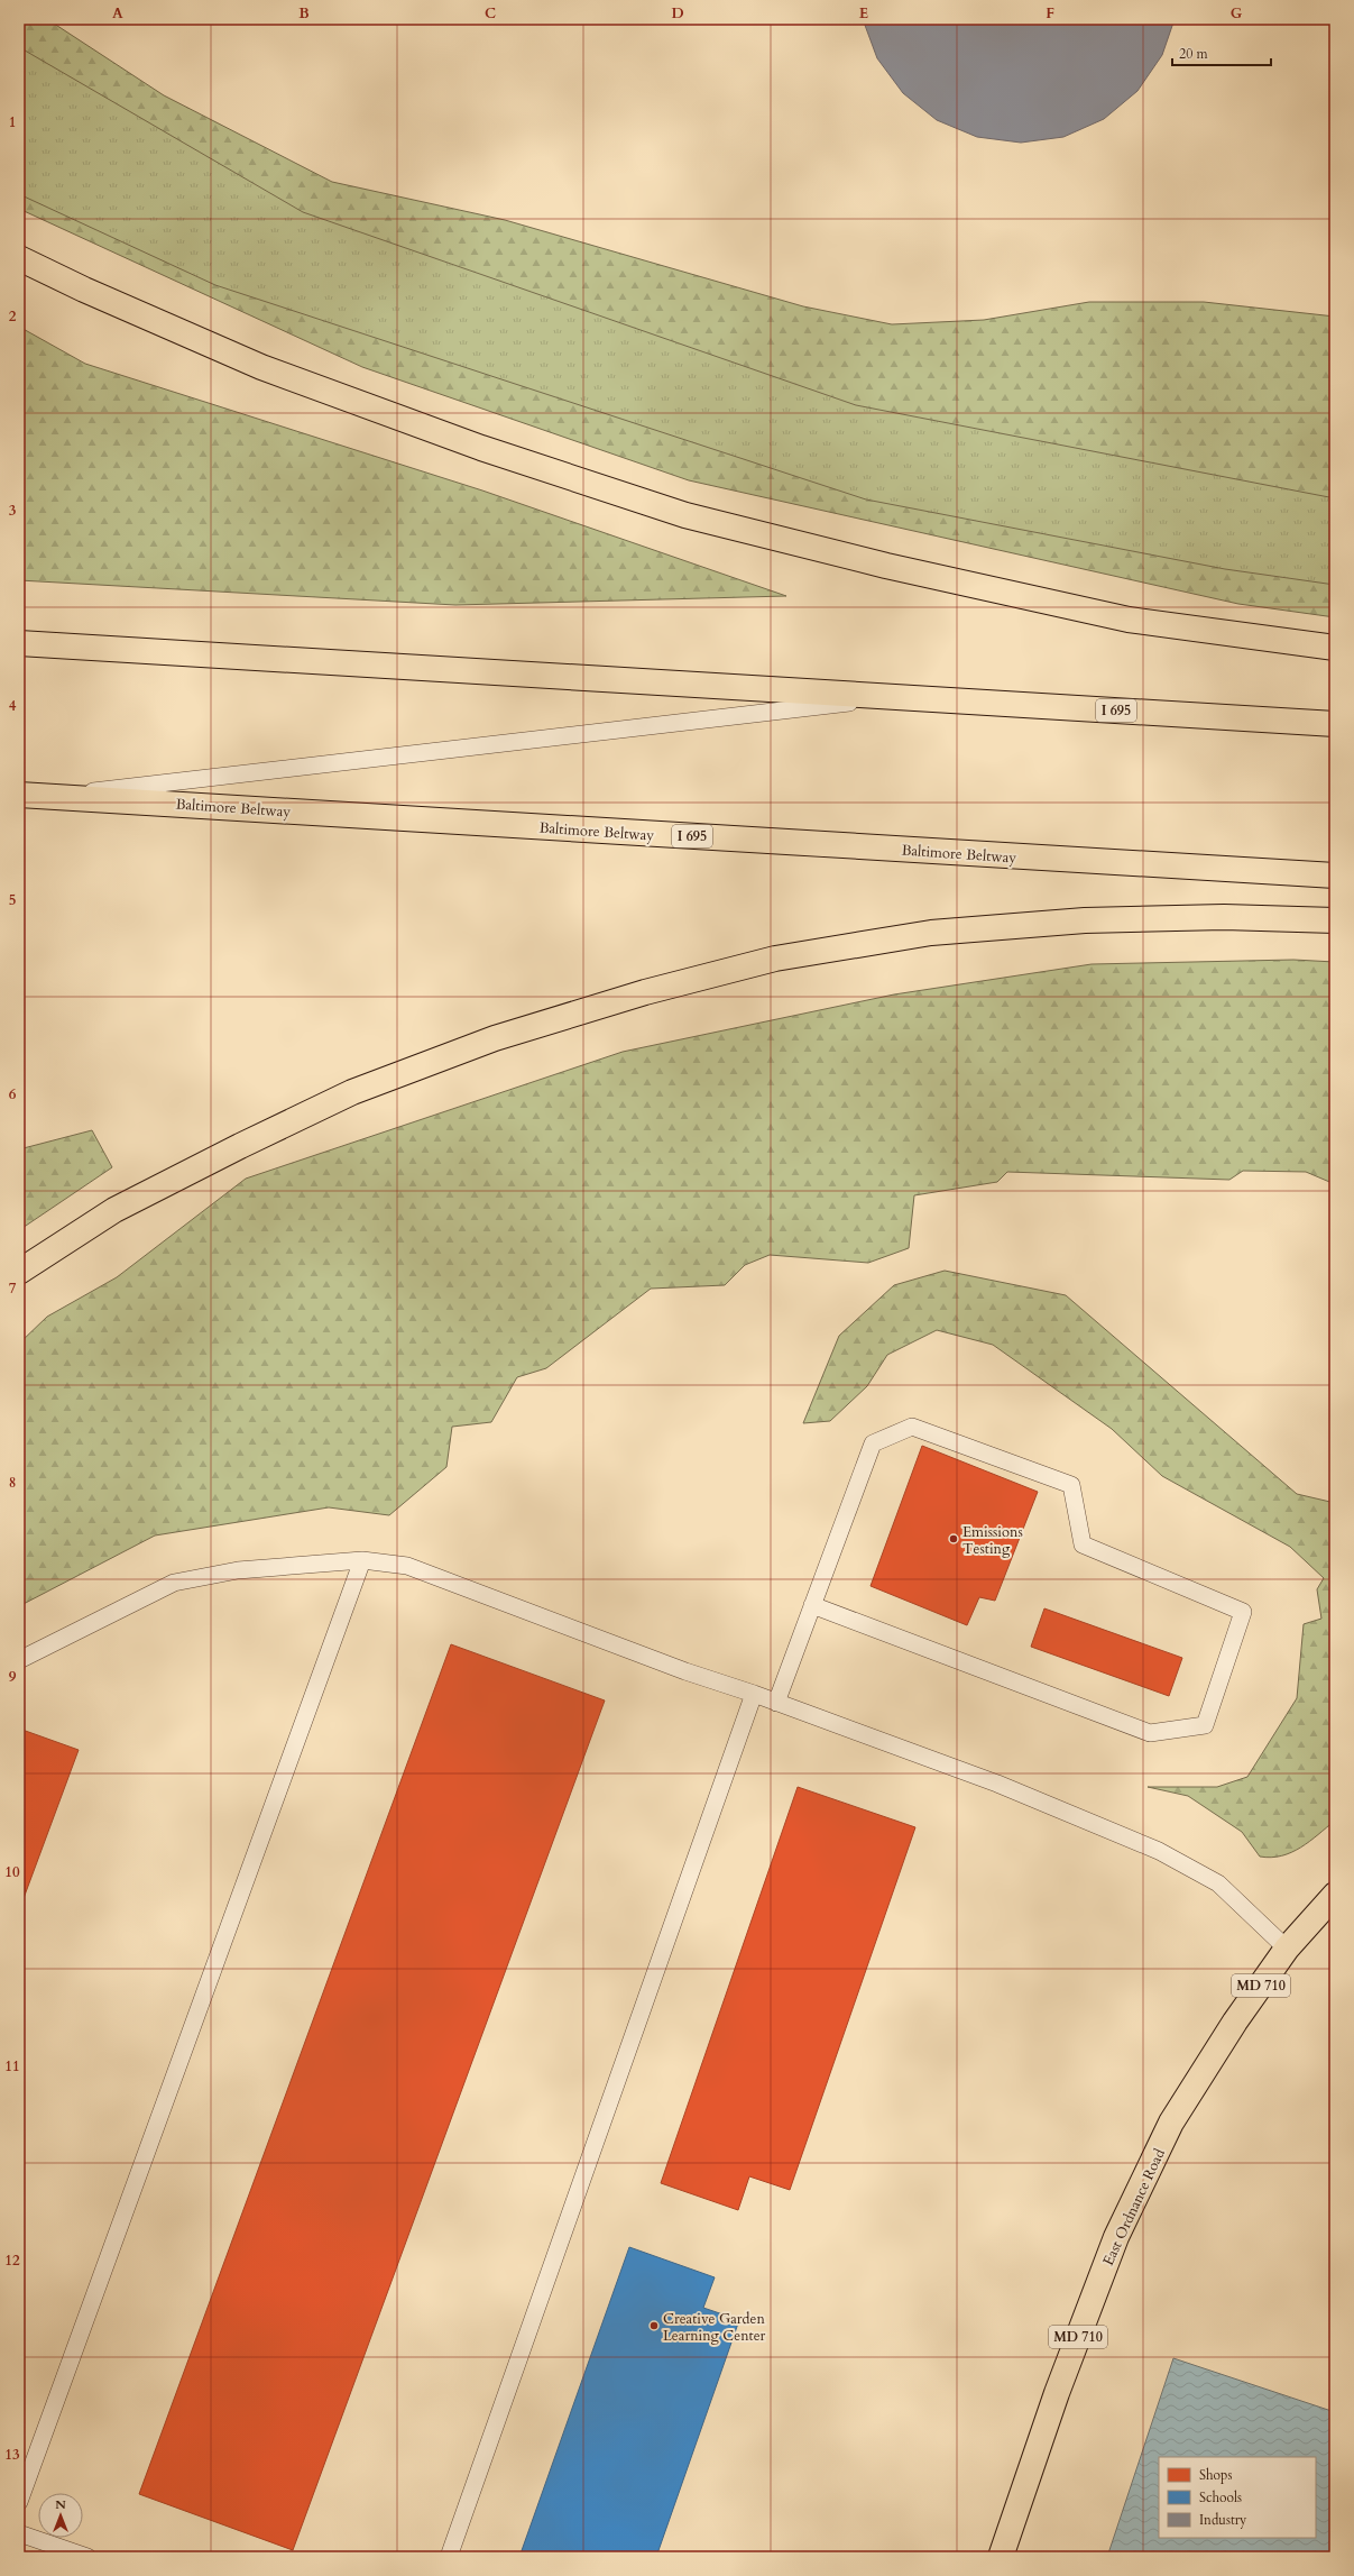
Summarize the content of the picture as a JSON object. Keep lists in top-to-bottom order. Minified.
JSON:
{"streets":{"main road":["I 695","Baltimore Beltway","MD 710","East Ordnance Road"]},"places":["Emissions Testing","Creative Garden Learning Center"],"legend":["Shops","Schools","Industry"],"scale_bar":"20 m","north":"top","grid":{"columns":["A","B","C","D","E","F","G"],"rows":["1","2","3","4","5","6","7","8","9","10","11","12","13"]}}
